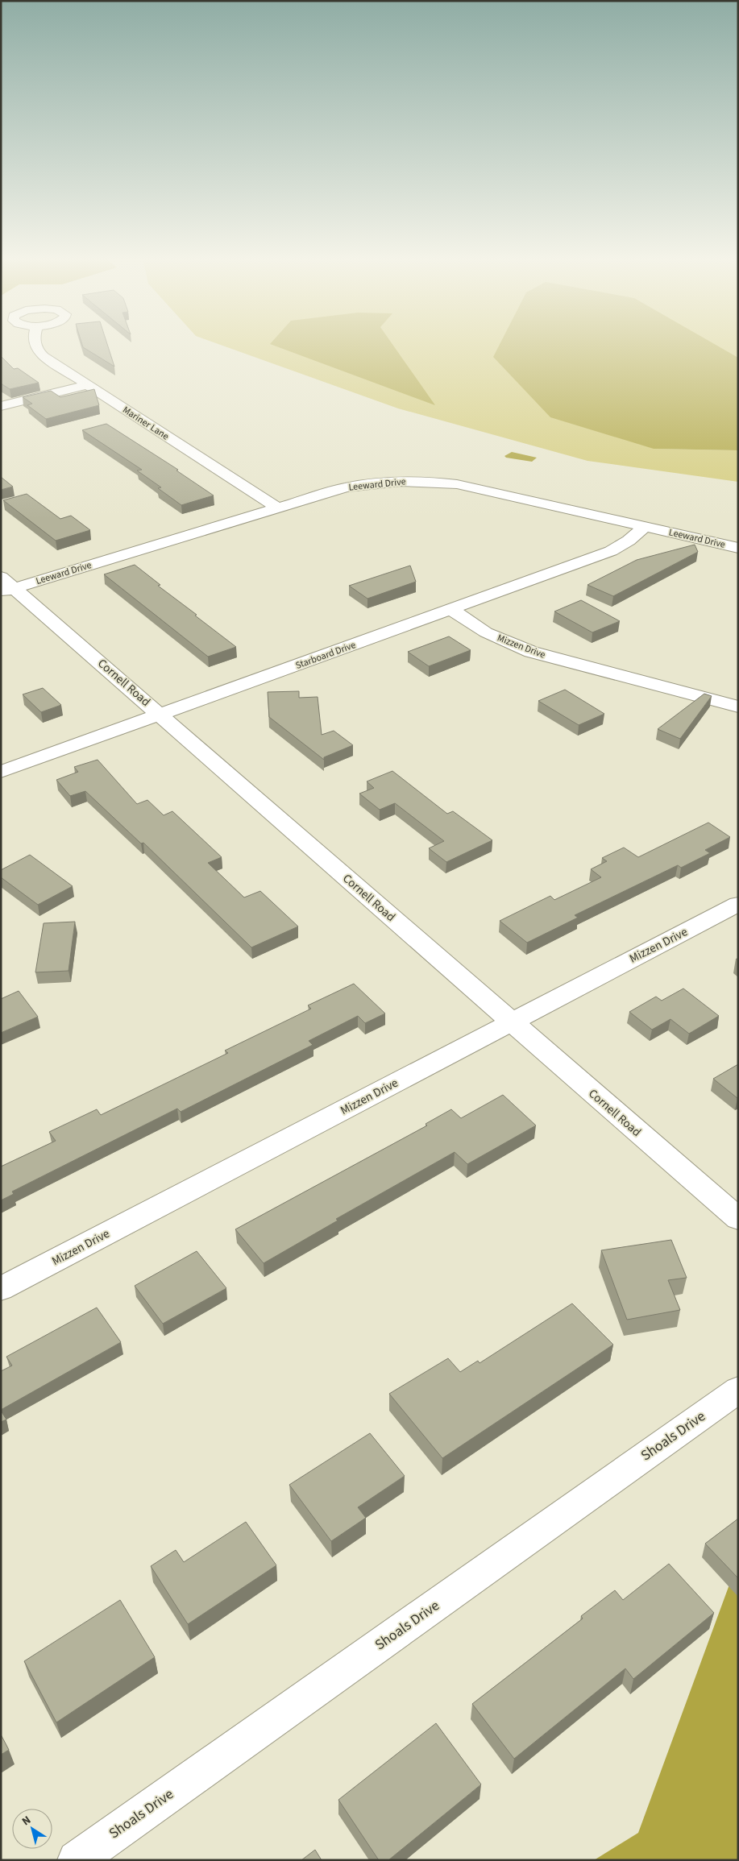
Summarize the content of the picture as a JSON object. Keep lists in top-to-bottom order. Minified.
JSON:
{"streets":{"street":["Mariner Lane","Leeward Drive","Mizzen Drive","Starboard Drive","Cornell Road","Shoals Drive"]},"crossings":[["Mariner Lane","Leeward Drive"],["Leeward Drive","Starboard Drive"],["Leeward Drive","Cornell Road"],["Mizzen Drive","Starboard Drive"],["Mizzen Drive","Cornell Road"],["Starboard Drive","Cornell Road"]],"north":"top left"}
